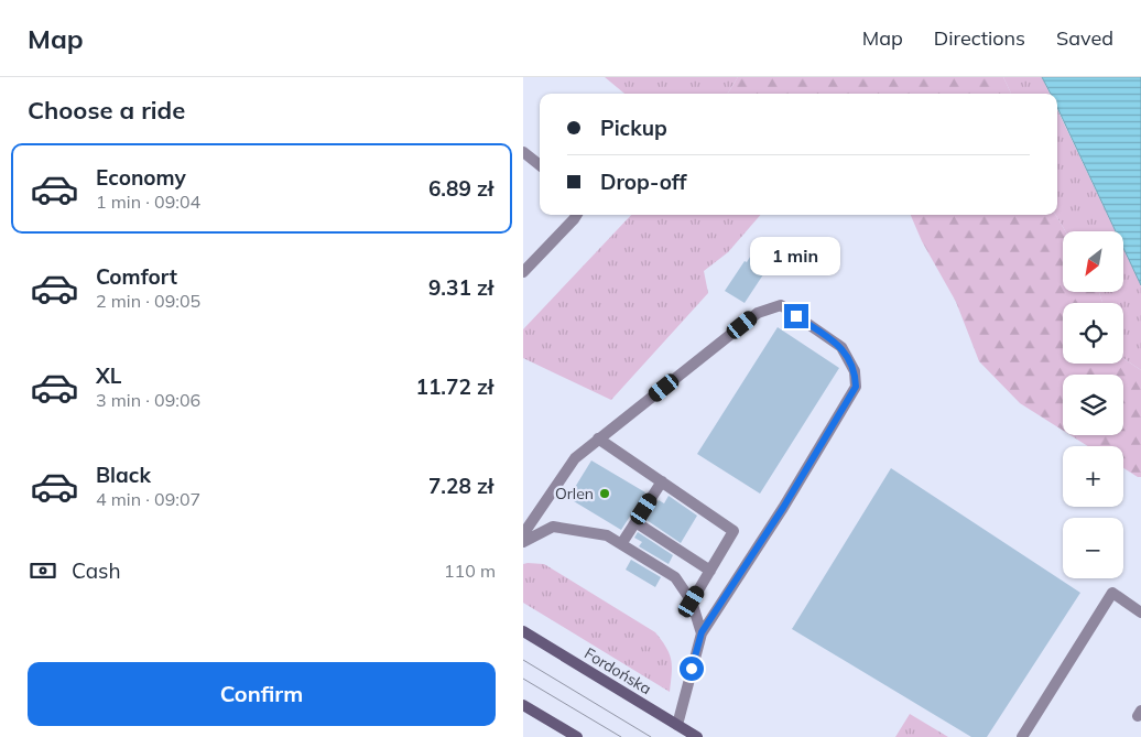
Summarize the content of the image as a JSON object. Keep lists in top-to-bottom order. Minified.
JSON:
{"streets":{"main road":["Fordońska"]},"places":["Orlen"],"north":"bottom left","page":{"header":"Map","nav":["Map","Directions","Saved"],"heading":"Choose a ride","banner":["Pickup","Drop-off"],"list":[{"name":"Economy","note":"1 min · 09:04","value":"6.89 zł"},{"name":"Comfort","note":"2 min · 09:05","value":"9.31 zł"},{"name":"XL","note":"3 min · 09:06","value":"11.72 zł"},{"name":"Black","note":"4 min · 09:07","value":"7.28 zł"}],"map_buttons":["+","−"],"bubble":"1 min","pay":["Cash","110 m"],"buttons":"Confirm"}}
